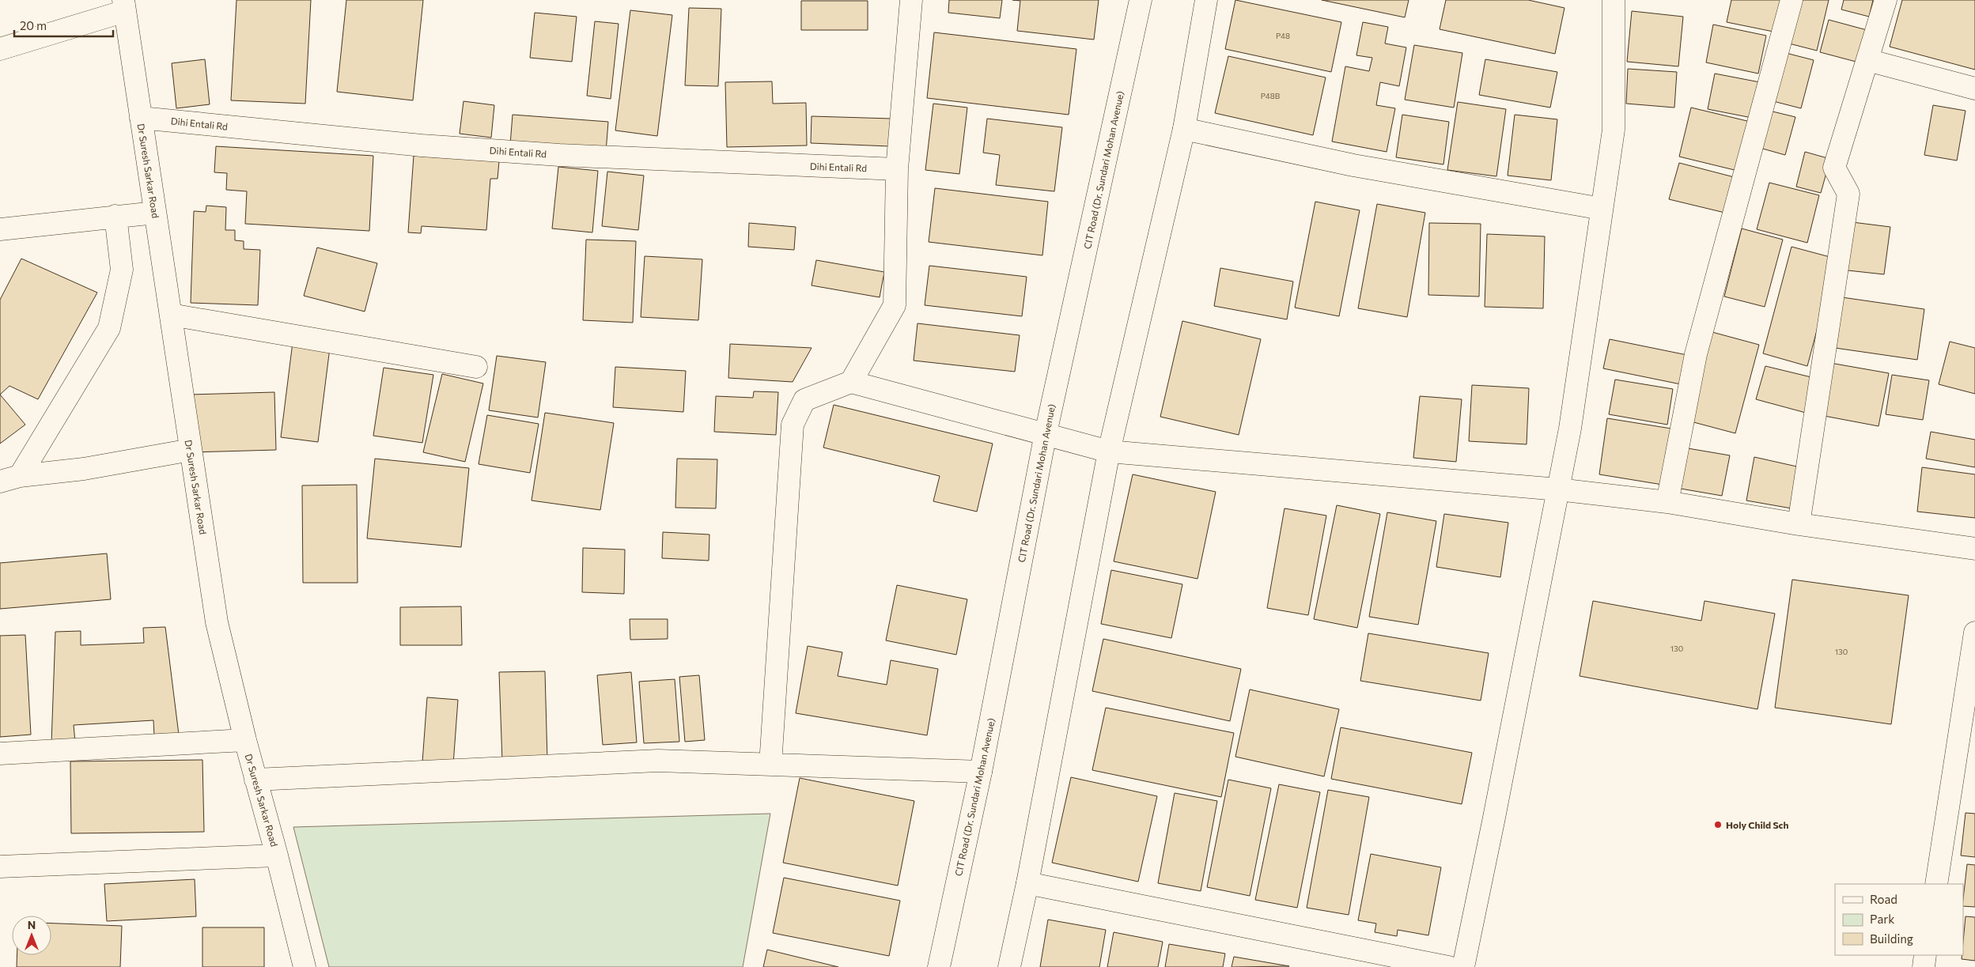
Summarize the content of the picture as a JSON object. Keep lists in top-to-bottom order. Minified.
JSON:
{"streets":{"street":["Dihi Entali Rd","CIT Road (Dr. Sundari Mohan Avenue)","Dr Suresh Sarkar Road"]},"crossings":[["Dihi Entali Rd","Dr Suresh Sarkar Road"]],"places":["Holy Child Sch"],"house_numbers":["P48","P48B","130","130"],"legend":["Road","Park","Building"],"scale_bar":"20 m","north":"top"}
